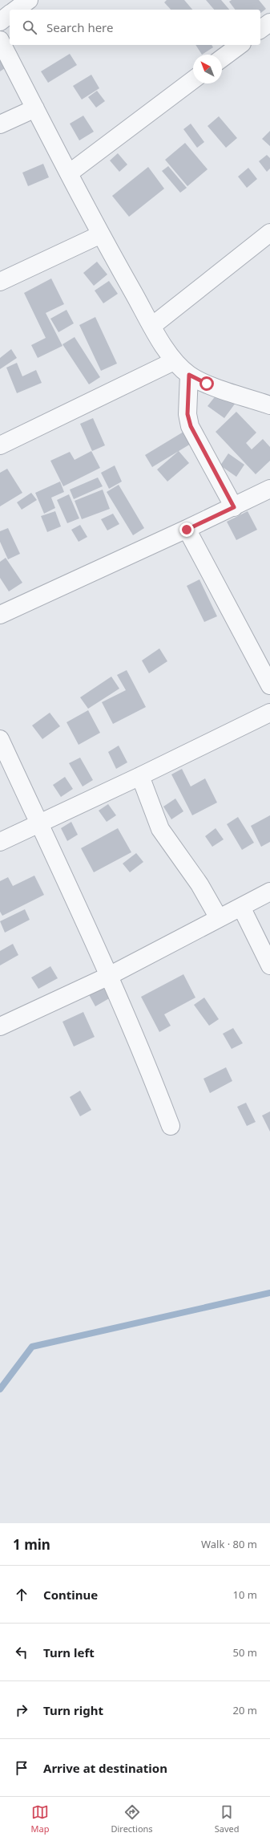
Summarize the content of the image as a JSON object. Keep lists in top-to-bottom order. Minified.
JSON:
{"north":"top left","page":{"search":"Search here","heading":["1 min","Walk · 80 m"],"list":[["Continue","10 m"],["Turn left","50 m"],["Turn right","20 m"],"Arrive at destination"],"nav":["Map","Directions","Saved"]}}
